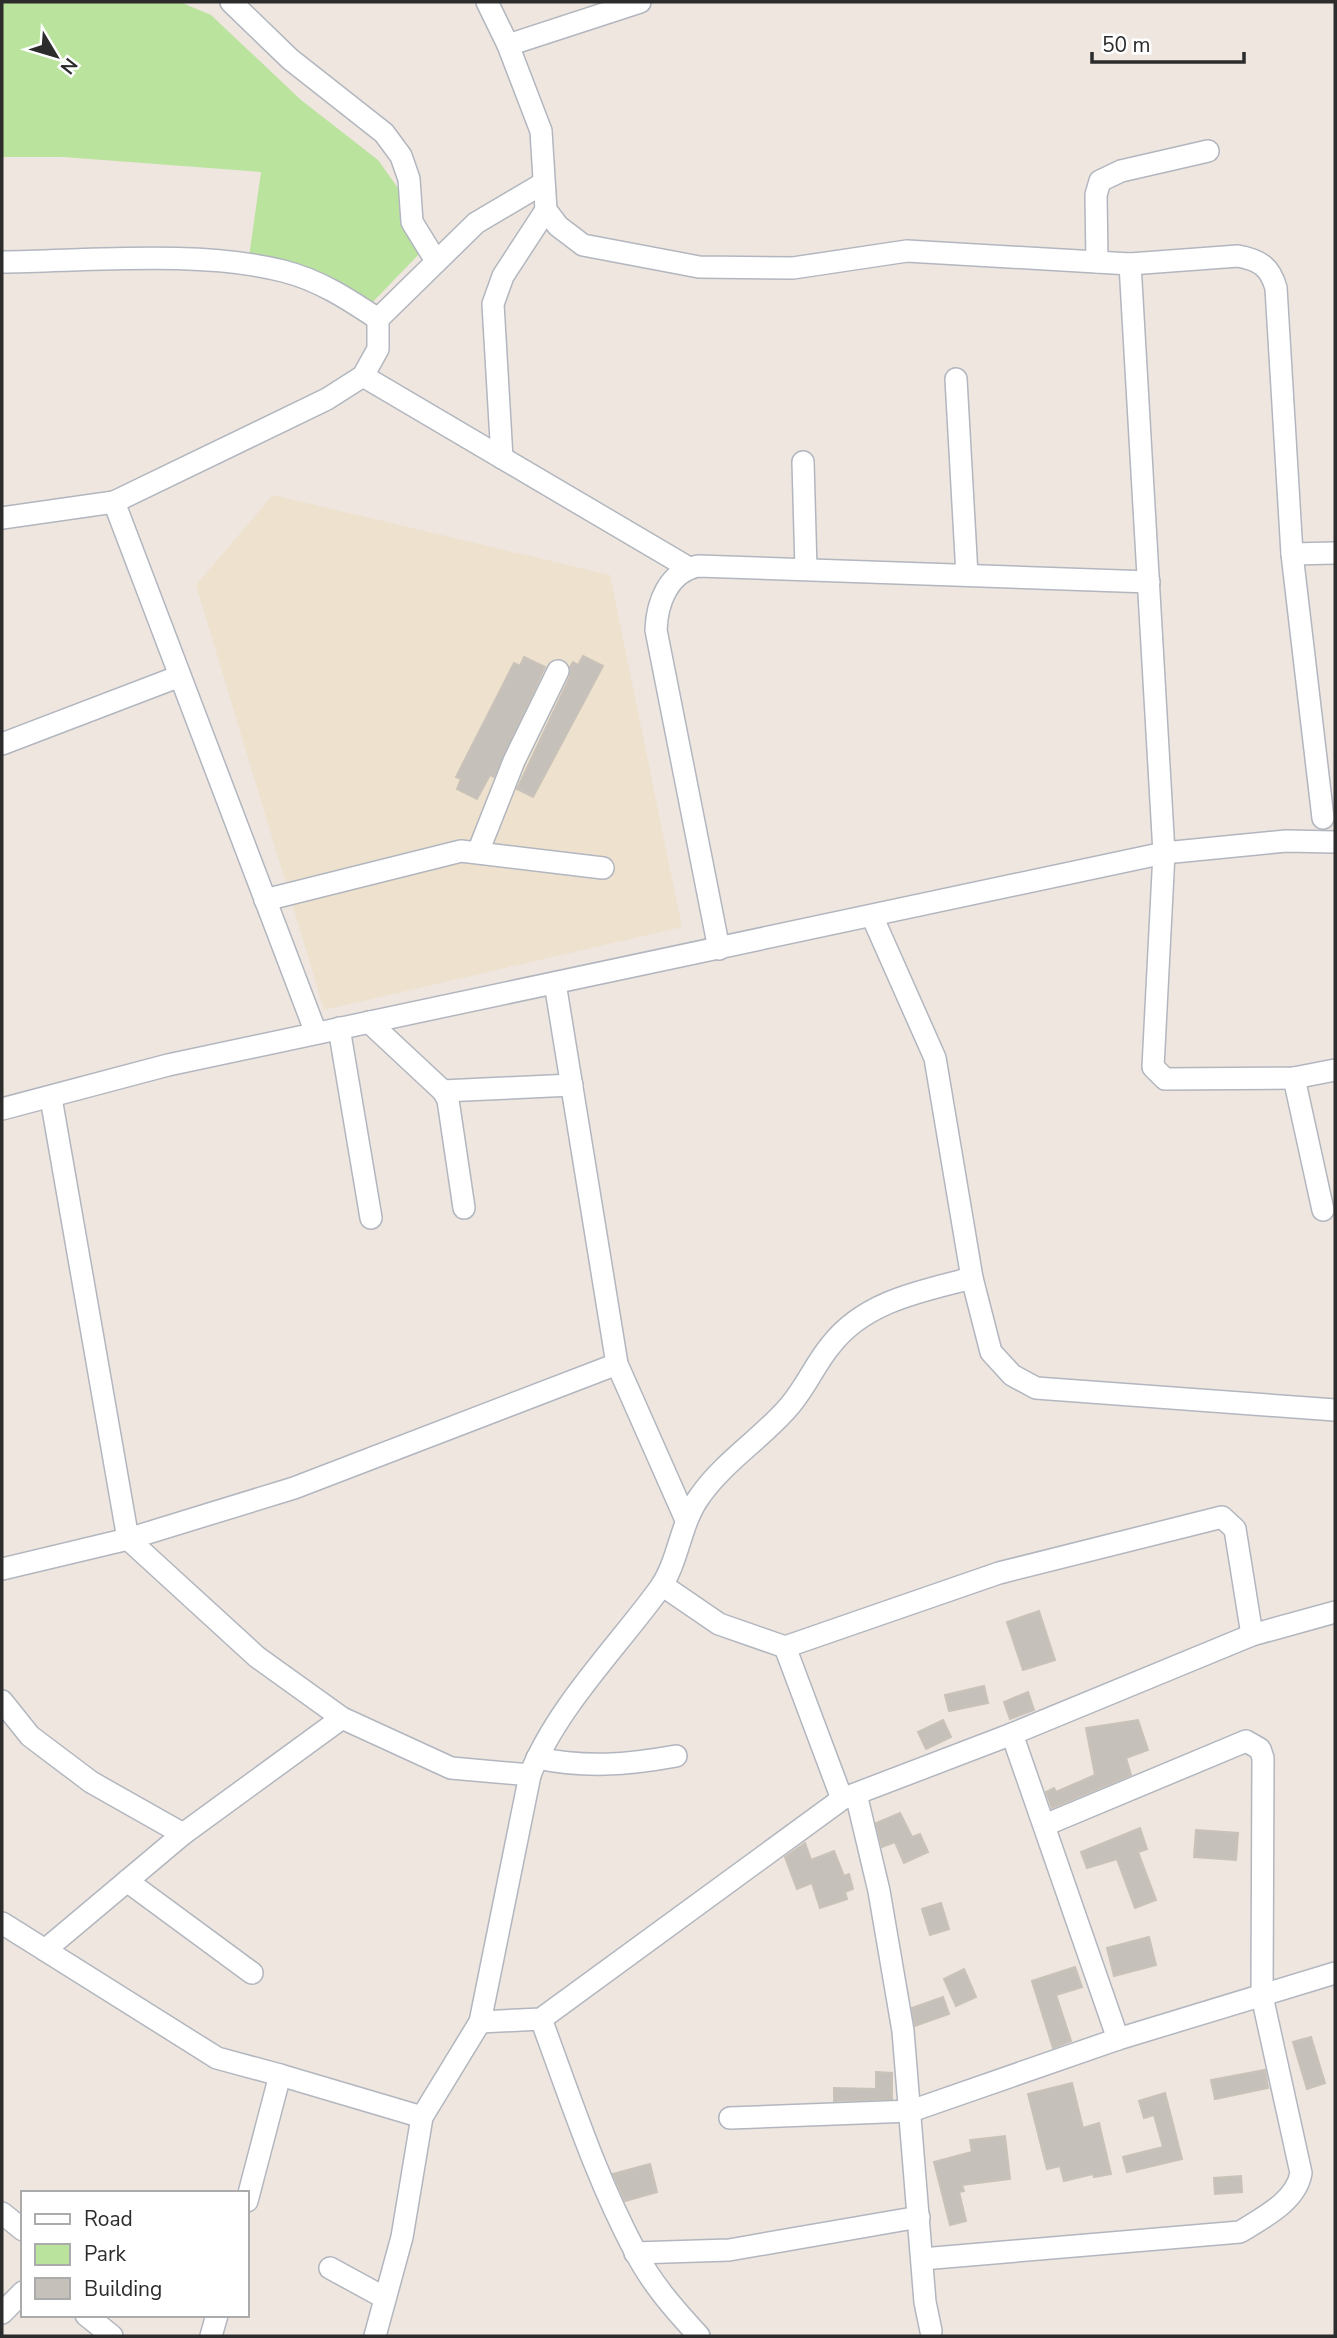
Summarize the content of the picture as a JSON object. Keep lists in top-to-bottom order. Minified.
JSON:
{"legend":["Road","Park","Building"],"scale_bar":"50 m","north":"bottom right"}
